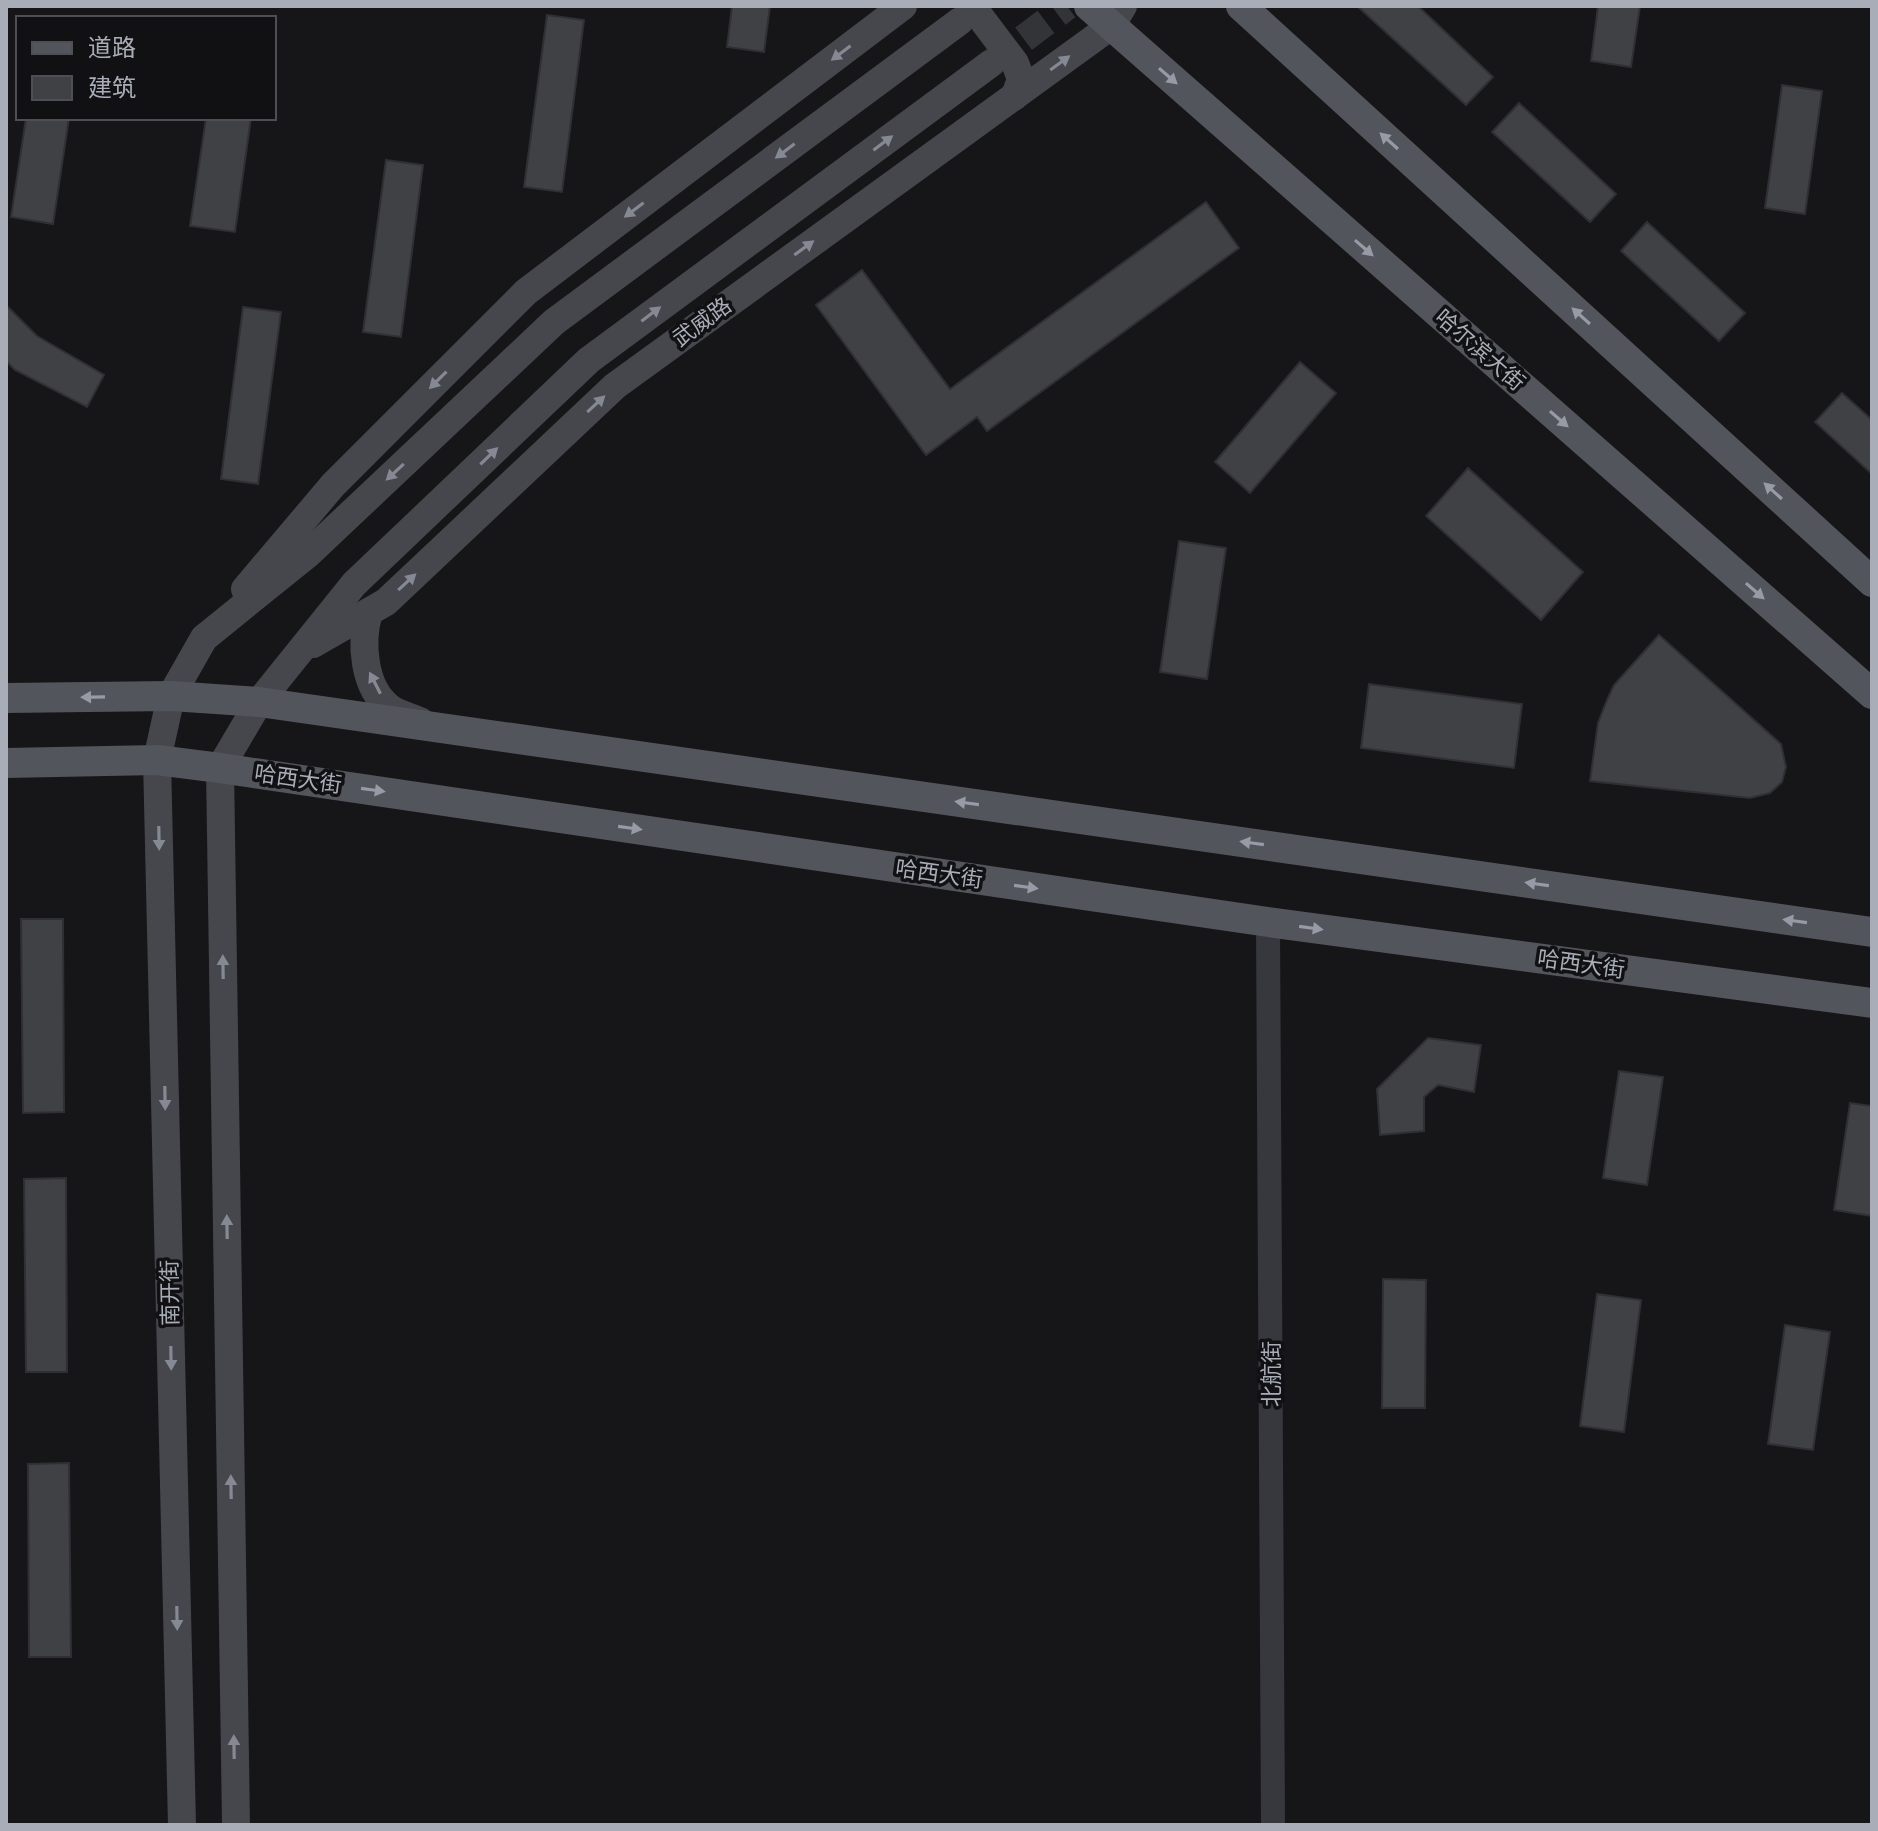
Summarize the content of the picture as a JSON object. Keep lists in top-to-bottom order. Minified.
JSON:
{"streets":{"main road":["武威路","哈尔滨大街","哈西大街","南开街"],"street":["北航街"]},"crossings":[["武威路","哈尔滨大街"],["武威路","哈西大街"],["哈西大街","南开街"],["哈西大街","北航街"]],"legend":["道路","建筑"]}
